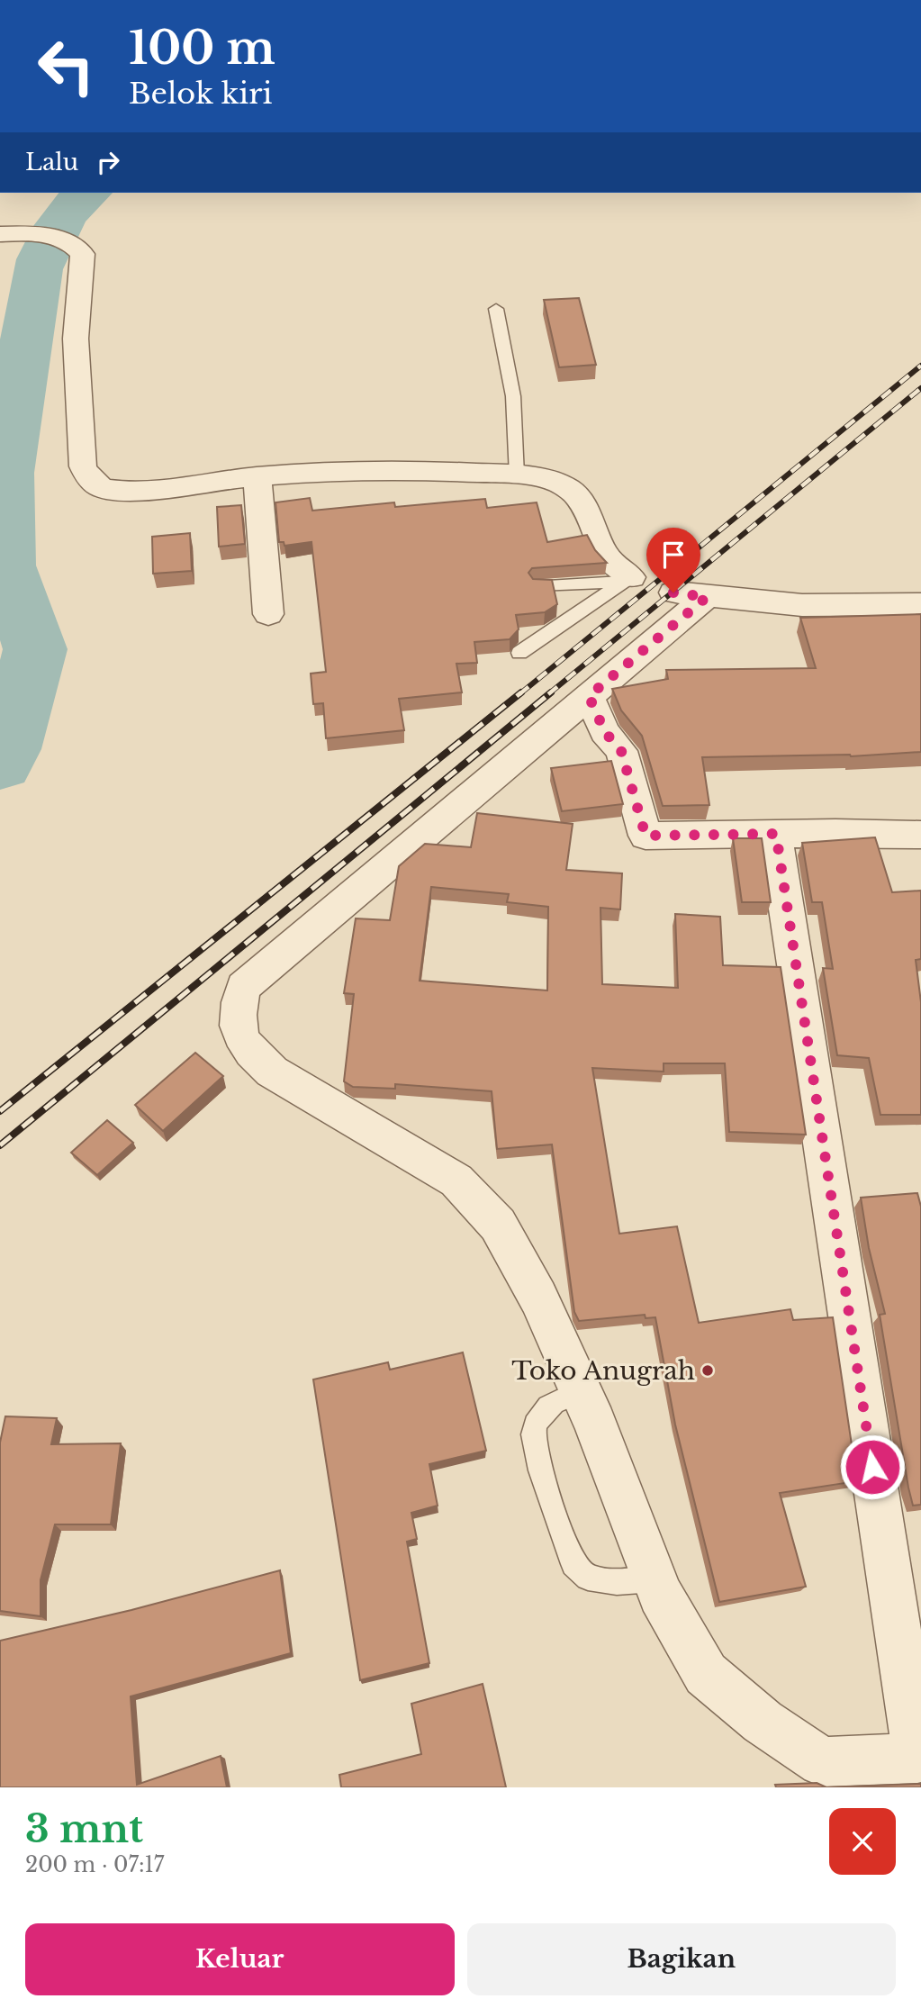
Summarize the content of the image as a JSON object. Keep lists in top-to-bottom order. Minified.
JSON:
{"places":["Toko Anugrah"],"page":{"turn":["100 m","Belok kiri"],"then":"Lalu","heading":["3 mnt","200 m · 07:17"],"buttons":["Keluar","Bagikan"]}}
